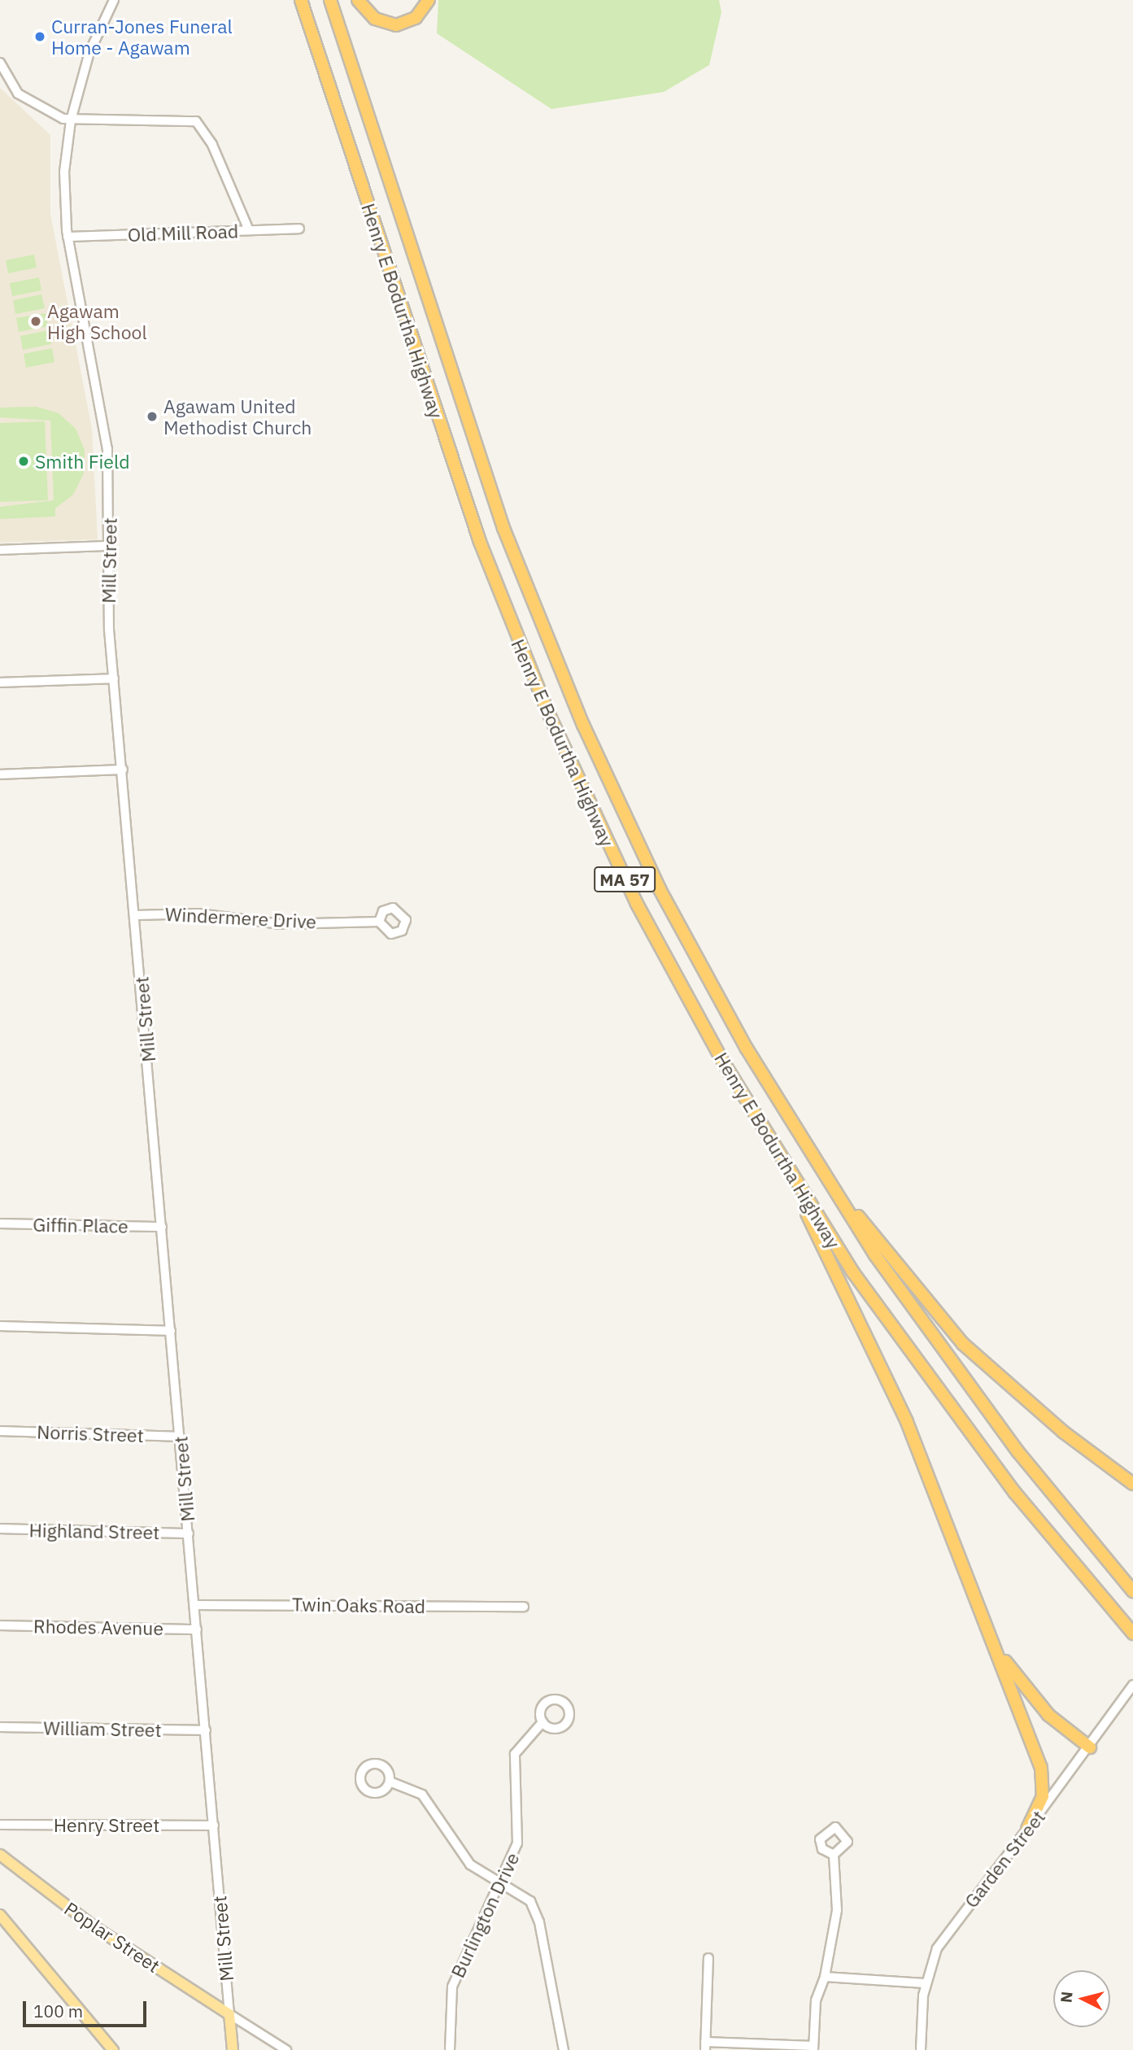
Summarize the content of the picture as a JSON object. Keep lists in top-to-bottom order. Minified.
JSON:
{"streets":{"highway":["Henry E Bodurtha Highway","MA 57"],"main road":["Mill Street","Poplar Street"],"street":["Old Mill Road","Windermere Drive","Giffin Place","Norris Street","Highland Street","Twin Oaks Road","Rhodes Avenue","William Street","Henry Street","Garden Street","Burlington Drive"]},"crossings":[["Old Mill Road","Mill Street"],["Mill Street","Windermere Drive"],["Mill Street","Giffin Place"],["Mill Street","Norris Street"],["Mill Street","Highland Street"],["Mill Street","Twin Oaks Road"],["Mill Street","Rhodes Avenue"],["Mill Street","William Street"],["Mill Street","Henry Street"],["Mill Street","Poplar Street"]],"places":["Curran-Jones Funeral Home - Agawam","Agawam High School","Agawam United Methodist Church","Smith Field"],"scale_bar":"100 m","north":"left"}
